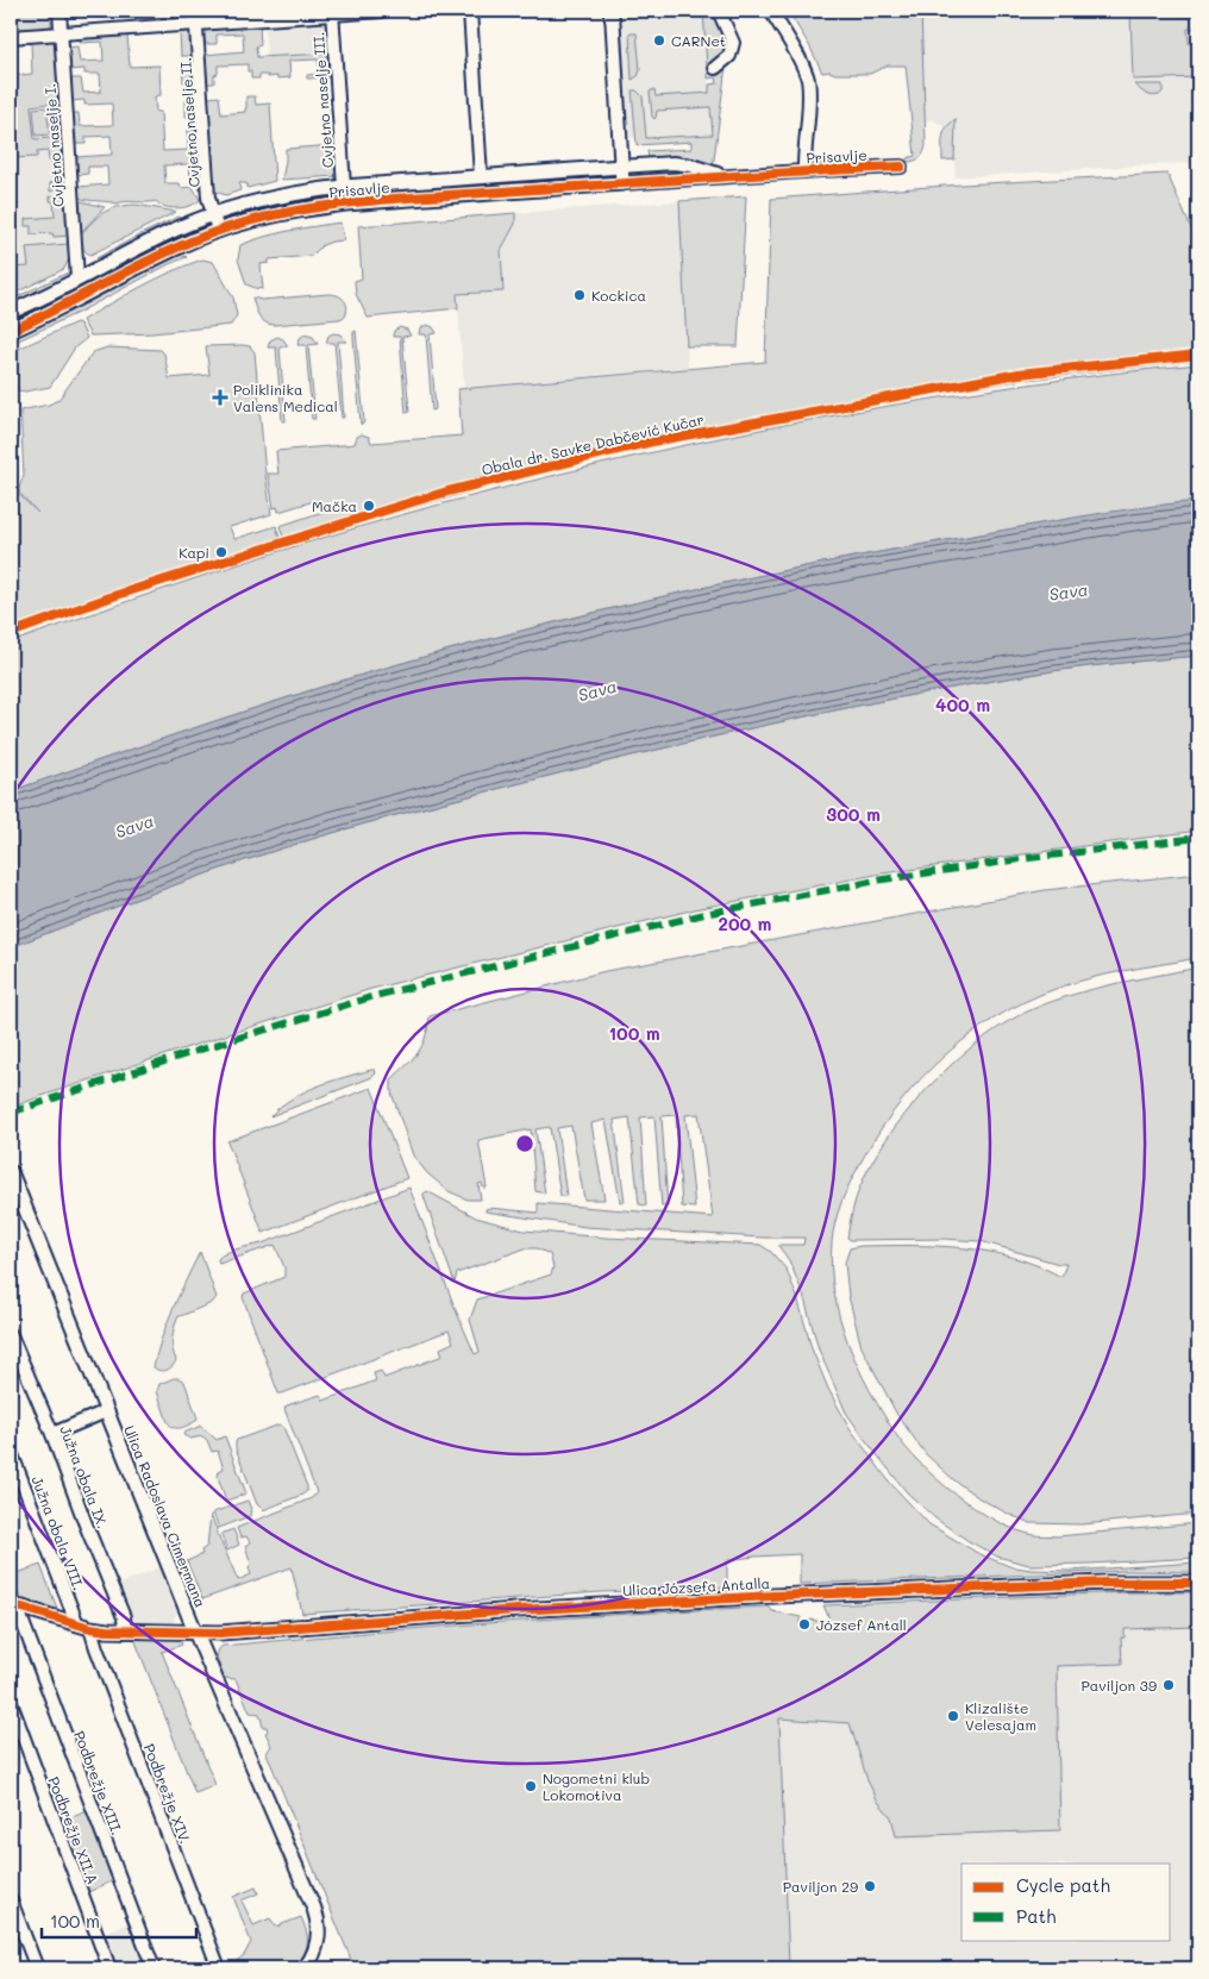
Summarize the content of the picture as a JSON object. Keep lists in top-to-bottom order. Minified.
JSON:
{"streets":{"street":["Cvjetno naselje III.","Cvjetno naselje II.","Cvjetno naselje I.","Prisavlje","Južna obala IX.","Ulica Radoslava Cimermana","Južna obala VIII.","Ulica Józsefa Antalla","Podbrežje XIII.","Podbrežje XIV.","Podbrežje XII.A"],"cycle path":["Obala dr. Savke Dabčević Kučar"]},"crossings":[["Cvjetno naselje III.","Prisavlje"],["Cvjetno naselje II.","Prisavlje"],["Cvjetno naselje I.","Prisavlje"],["Južna obala IX.","Ulica Józsefa Antalla"],["Ulica Radoslava Cimermana","Ulica Józsefa Antalla"],["Južna obala VIII.","Ulica Józsefa Antalla"],["Južna obala VIII.","Podbrežje XIV."],["Ulica Józsefa Antalla","Podbrežje XIII."],["Ulica Józsefa Antalla","Podbrežje XIV."]],"water":["Sava"],"places":{"other":["CARNet","Kockica","Mačka","Kapi","József Antall","Paviljon 39","Klizalište Velesajam","Nogometni klub Lokomotiva","Paviljon 29"],"health":["Poliklinika Valens Medical"]},"legend":["Cycle path","Path"],"scale_bar":"100 m","rings":["400 m","300 m","200 m","100 m"]}
